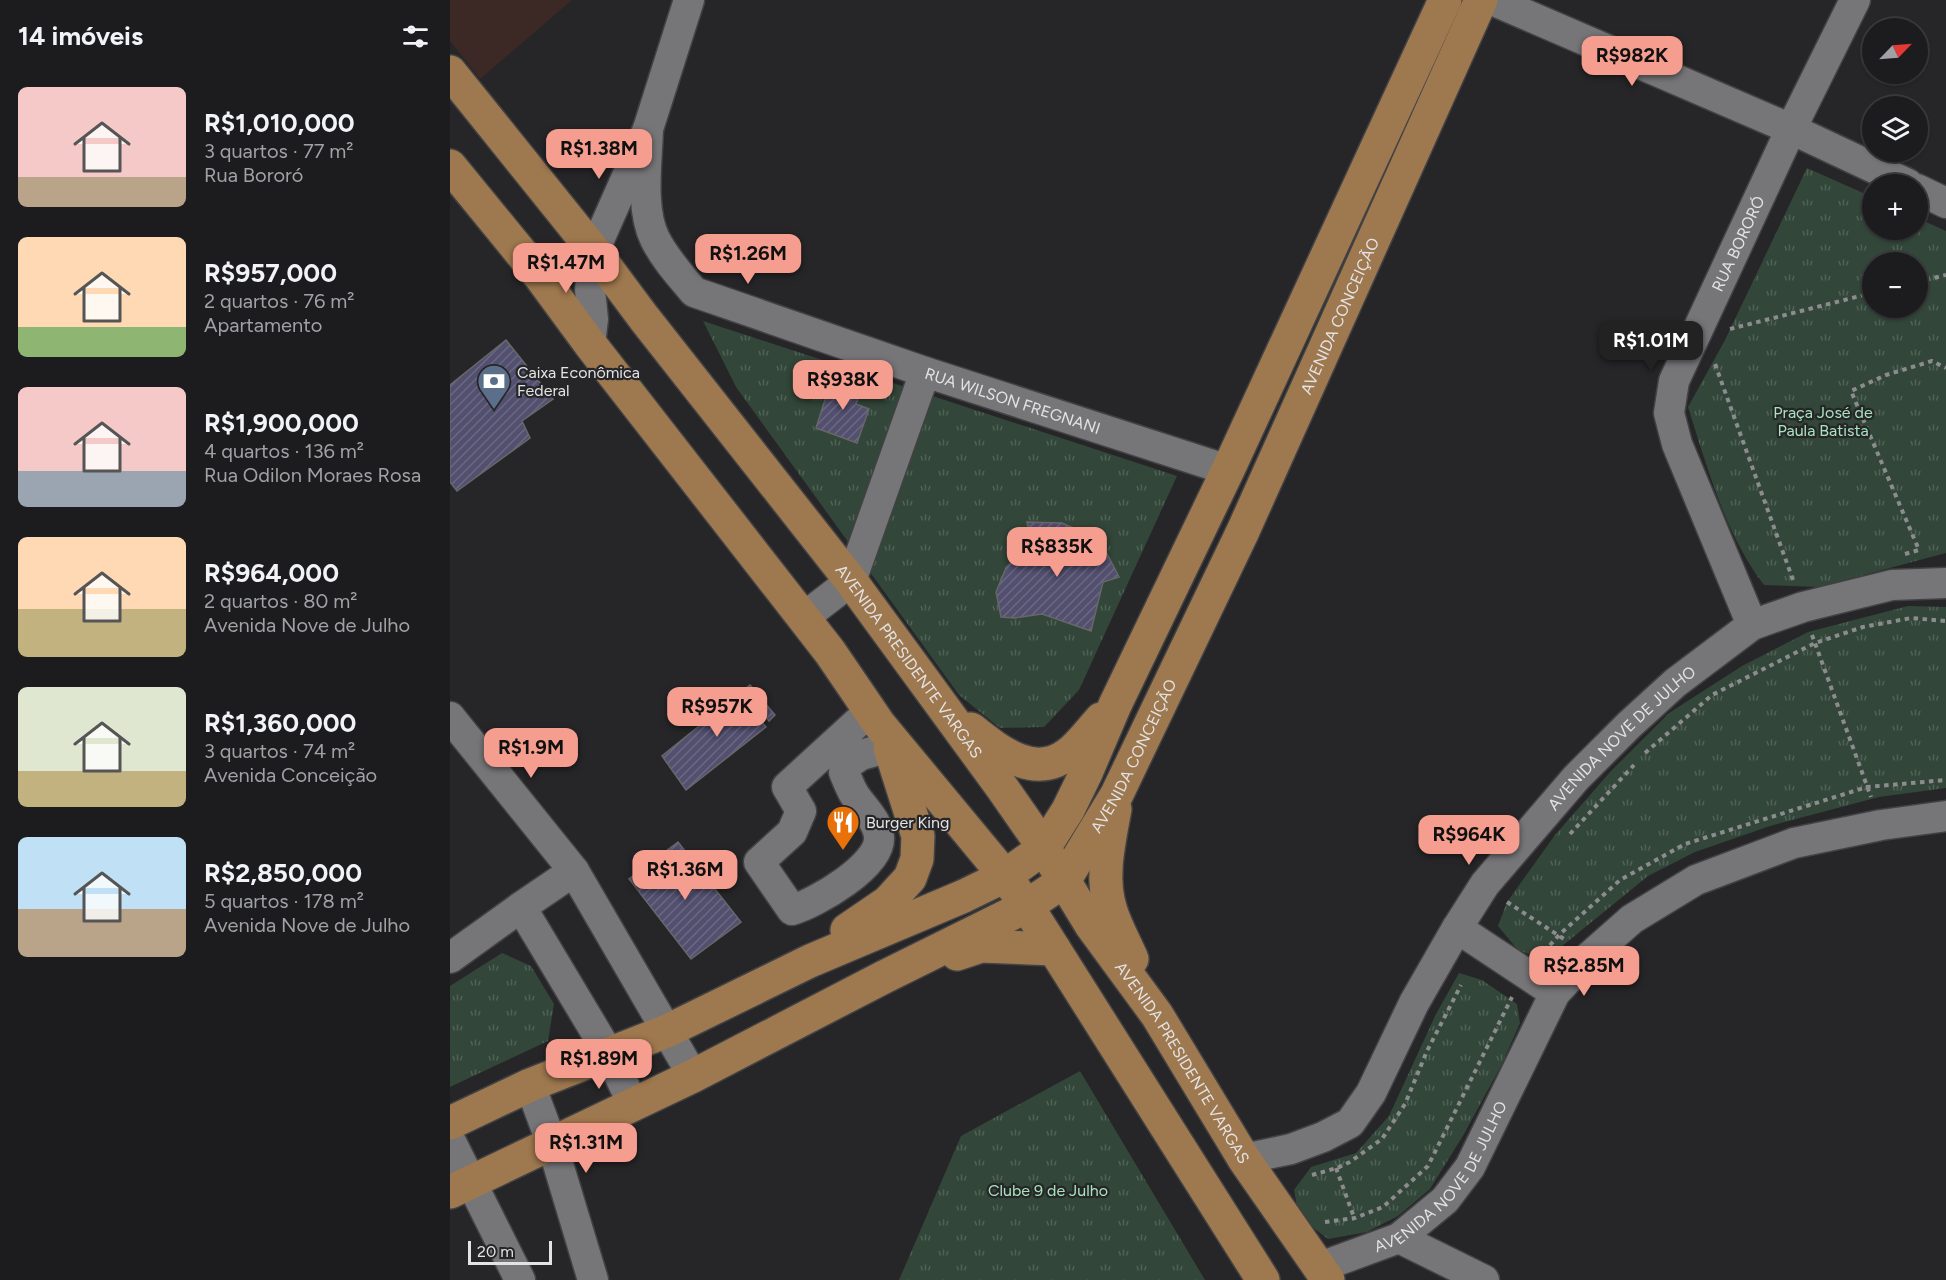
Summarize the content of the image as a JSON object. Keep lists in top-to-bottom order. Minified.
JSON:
{"streets":{"main road":["AVENIDA CONCEIÇÃO","AVENIDA PRESIDENTE VARGAS"],"street":["RUA BORORÓ","RUA WILSON FREGNANI","AVENIDA NOVE DE JULHO"]},"crossings":[["RUA BORORÓ","AVENIDA NOVE DE JULHO"],["AVENIDA CONCEIÇÃO","RUA WILSON FREGNANI"],["AVENIDA CONCEIÇÃO","AVENIDA PRESIDENTE VARGAS"],["AVENIDA PRESIDENTE VARGAS","AVENIDA NOVE DE JULHO"]],"parks":["Praça José de Paula Batista","Clube 9 de Julho"],"places":{"bank":["Caixa Econômica Federal"],"restaurant":["Burger King"]},"scale_bar":"20 m","north":"top right","page":{"heading":"14 imóveis","map_buttons":["+","−"],"price":["R$982K","R$1.38M","R$1.26M","R$1.47M","R$1.01M","R$938K","R$835K","R$957K","R$1.9M","R$964K","R$1.36M","R$2.85M","R$1.89M","R$1.31M"],"list":[{"name":"R$1,010,000","note":"3 quartos · 77 m² · Rua Bororó"},{"name":"R$957,000","note":"2 quartos · 76 m² · Apartamento"},{"name":"R$1,900,000","note":"4 quartos · 136 m² · Rua Odilon Moraes Rosa"},{"name":"R$964,000","note":"2 quartos · 80 m² · Avenida Nove de Julho"},{"name":"R$1,360,000","note":"3 quartos · 74 m² · Avenida Conceição"},{"name":"R$2,850,000","note":"5 quartos · 178 m² · Avenida Nove de Julho"}],"scale":"20 m"}}
